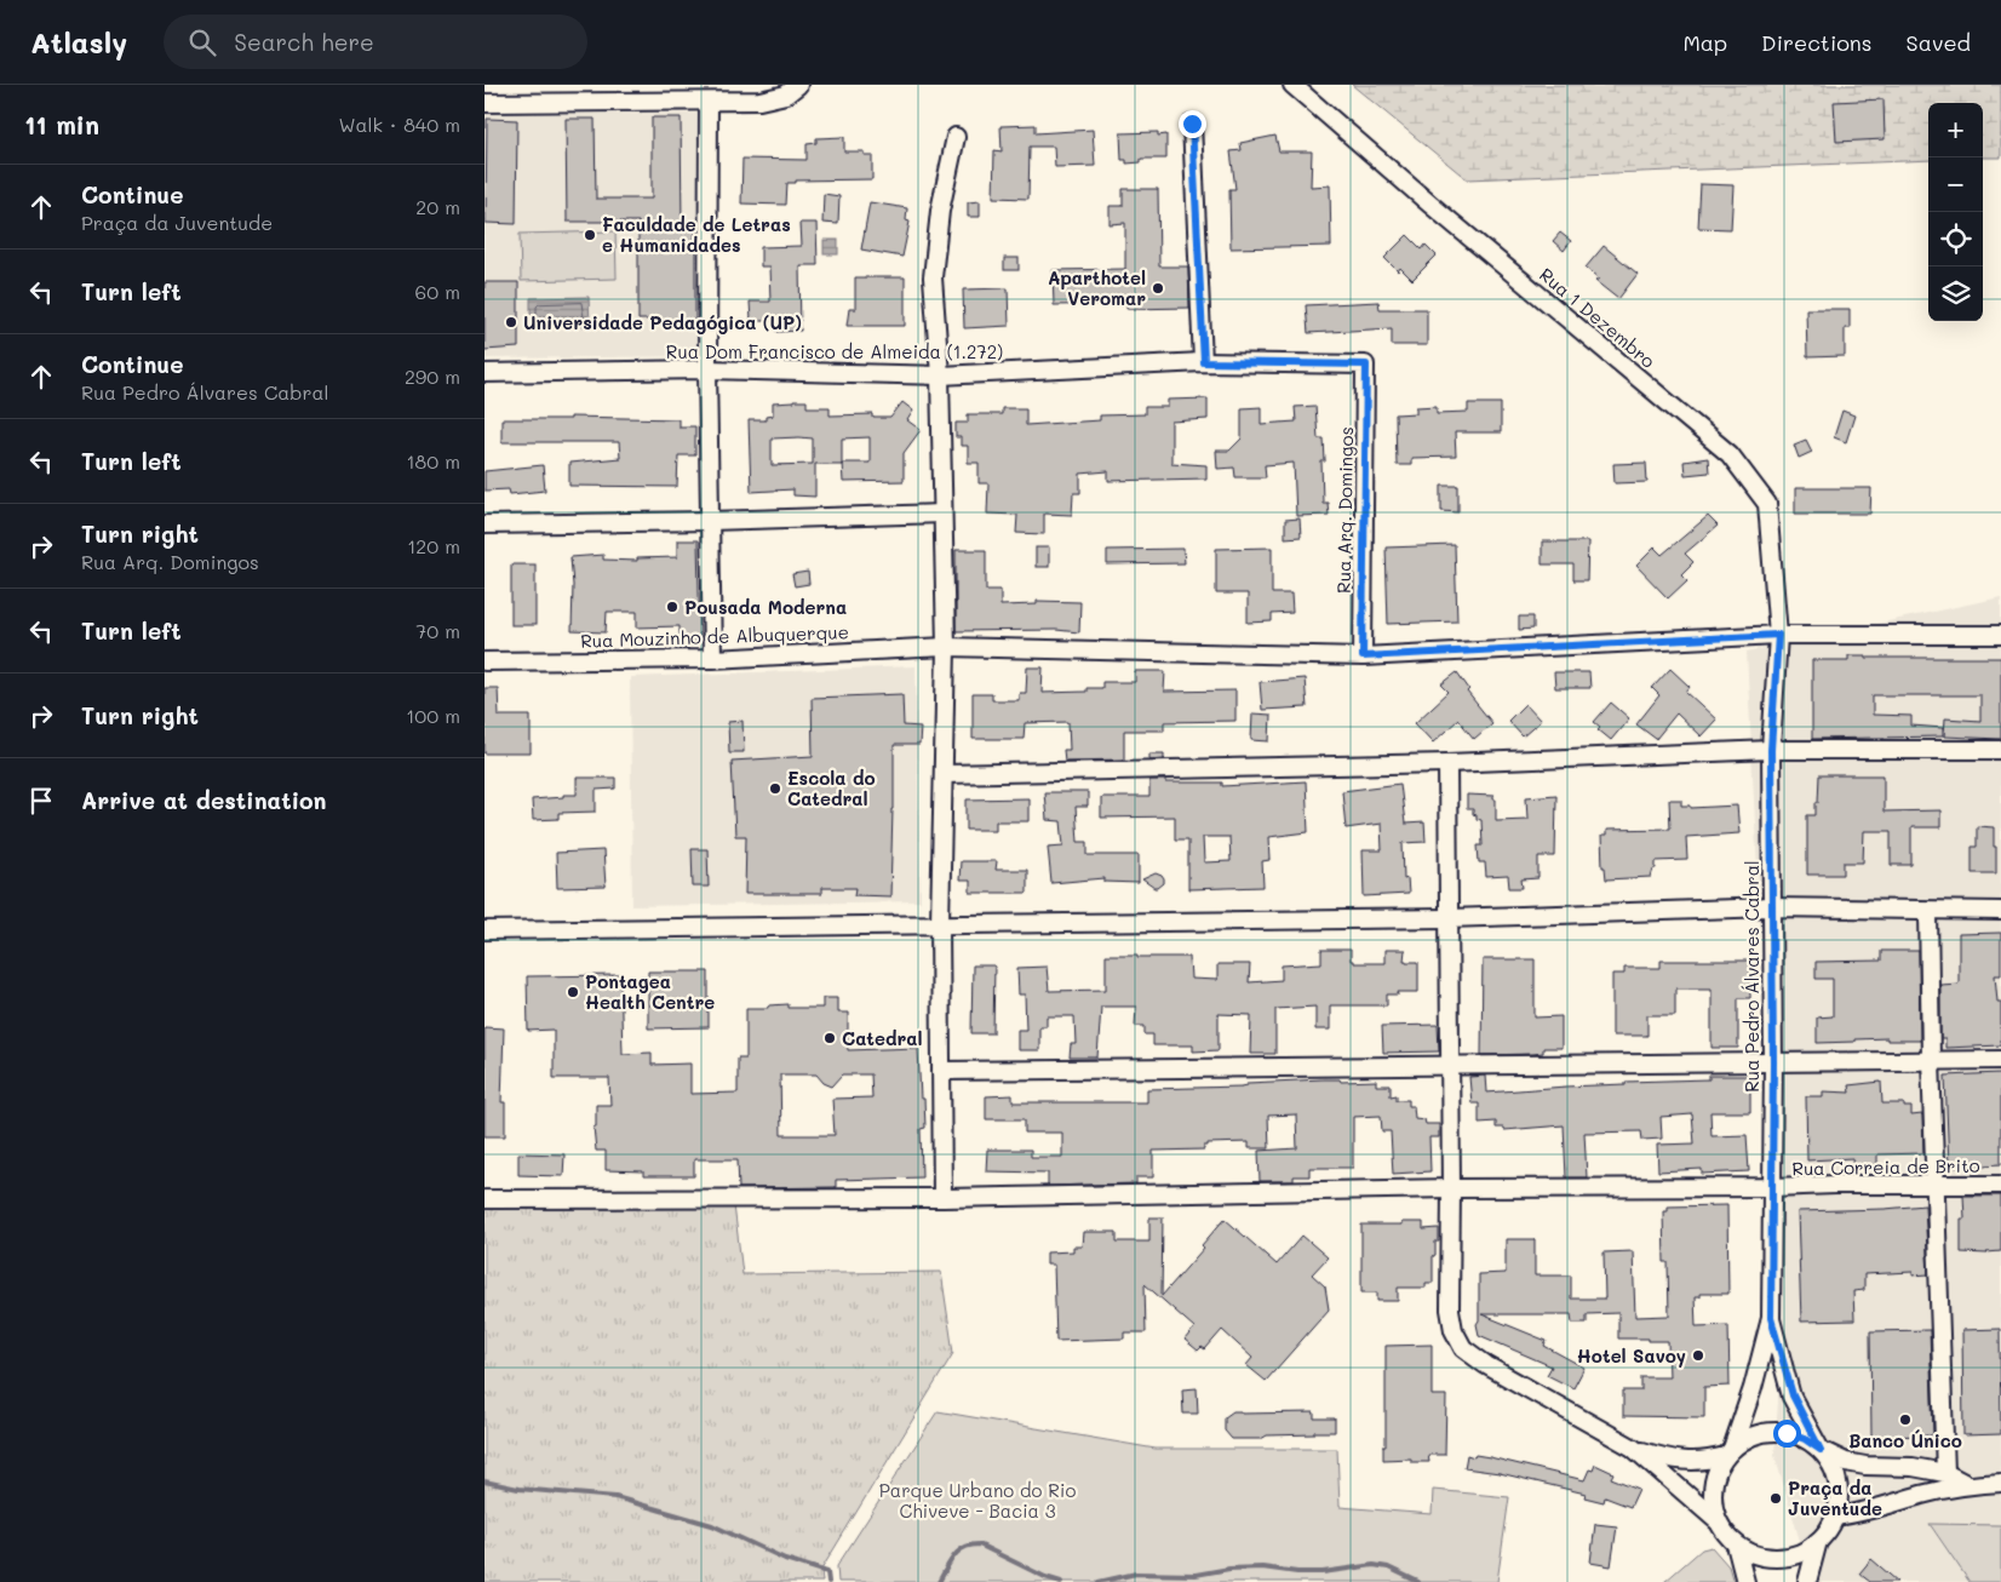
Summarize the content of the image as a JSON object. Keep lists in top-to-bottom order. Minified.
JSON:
{"streets":{"street":["Rua 1 Dezembro","Rua Dom Francisco de Almeida (1.272)","Rua Arq. Domingos","Rua Mouzinho de Albuquerque","Rua Pedro Álvares Cabral","Rua Correia de Brito"]},"crossings":[["Rua 1 Dezembro","Rua Mouzinho de Albuquerque"],["Rua 1 Dezembro","Rua Pedro Álvares Cabral"],["Rua Dom Francisco de Almeida (1.272)","Rua Arq. Domingos"],["Rua Arq. Domingos","Rua Mouzinho de Albuquerque"],["Rua Mouzinho de Albuquerque","Rua Pedro Álvares Cabral"],["Rua Pedro Álvares Cabral","Rua Correia de Brito"]],"parks":["Parque Urbano do Rio Chiveve - Bacia 3"],"places":["Faculdade de Letras e Humanidades","Aparthotel Veromar","Universidade Pedagógica (UP)","Pousada Moderna","Escola do Catedral","Pontagea Health Centre","Catedral","Hotel Savoy","Banco Único","Praça da Juventude"],"page":{"header":"Atlasly","search":"Search here","nav":["Map","Directions","Saved"],"heading":["11 min","Walk · 840 m"],"map_buttons":["+","−"],"list":[["Continue","Praça da Juventude","20 m"],["Turn left","60 m"],["Continue","Rua Pedro Álvares Cabral","290 m"],["Turn left","180 m"],["Turn right","Rua Arq. Domingos","120 m"],["Turn left","70 m"],["Turn right","100 m"],"Arrive at destination"]}}
